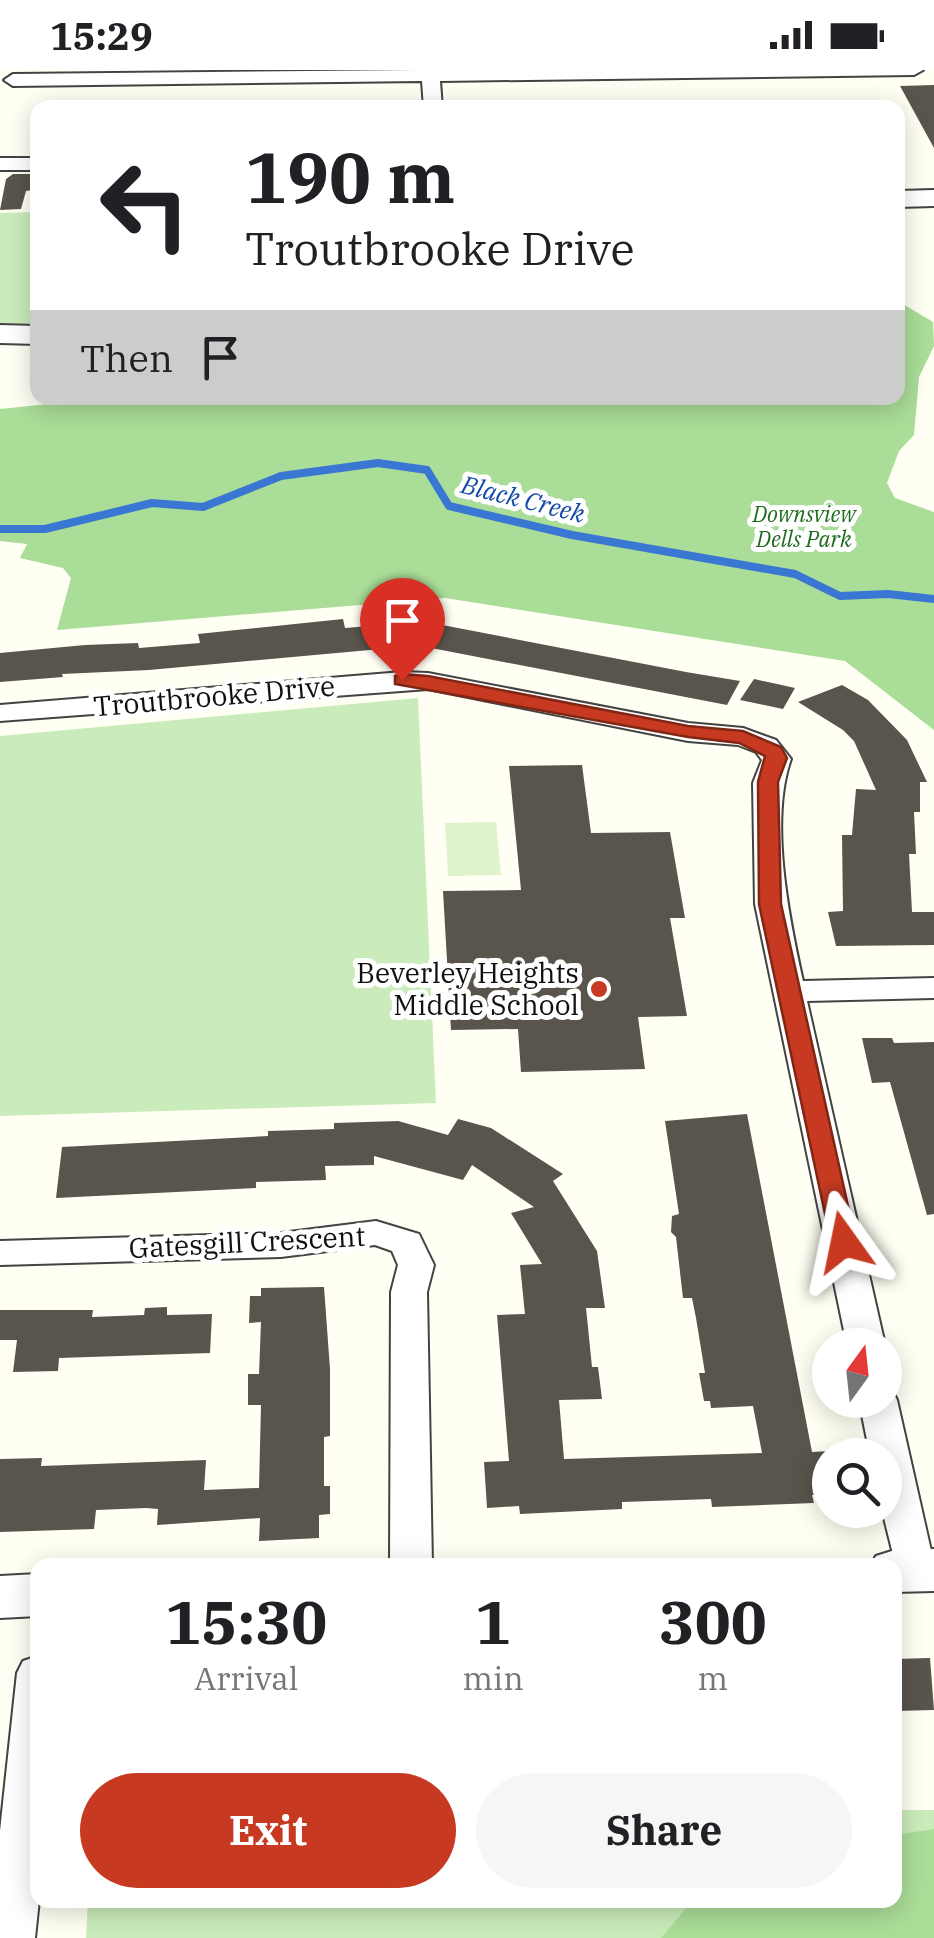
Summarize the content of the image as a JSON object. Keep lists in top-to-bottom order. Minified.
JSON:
{"streets":{"street":["Troutbrooke Drive","Gatesgill Crescent"]},"water":["Black Creek"],"parks":["Downsview Dells Park"],"places":["Beverley Heights Middle School"],"north":"top","page":{"status":"15:29","turn":["190 m","Troutbrooke Drive"],"then":"Then","eta":["15:30","Arrival","1","min","300","m"],"buttons":["Exit","Share"]}}
